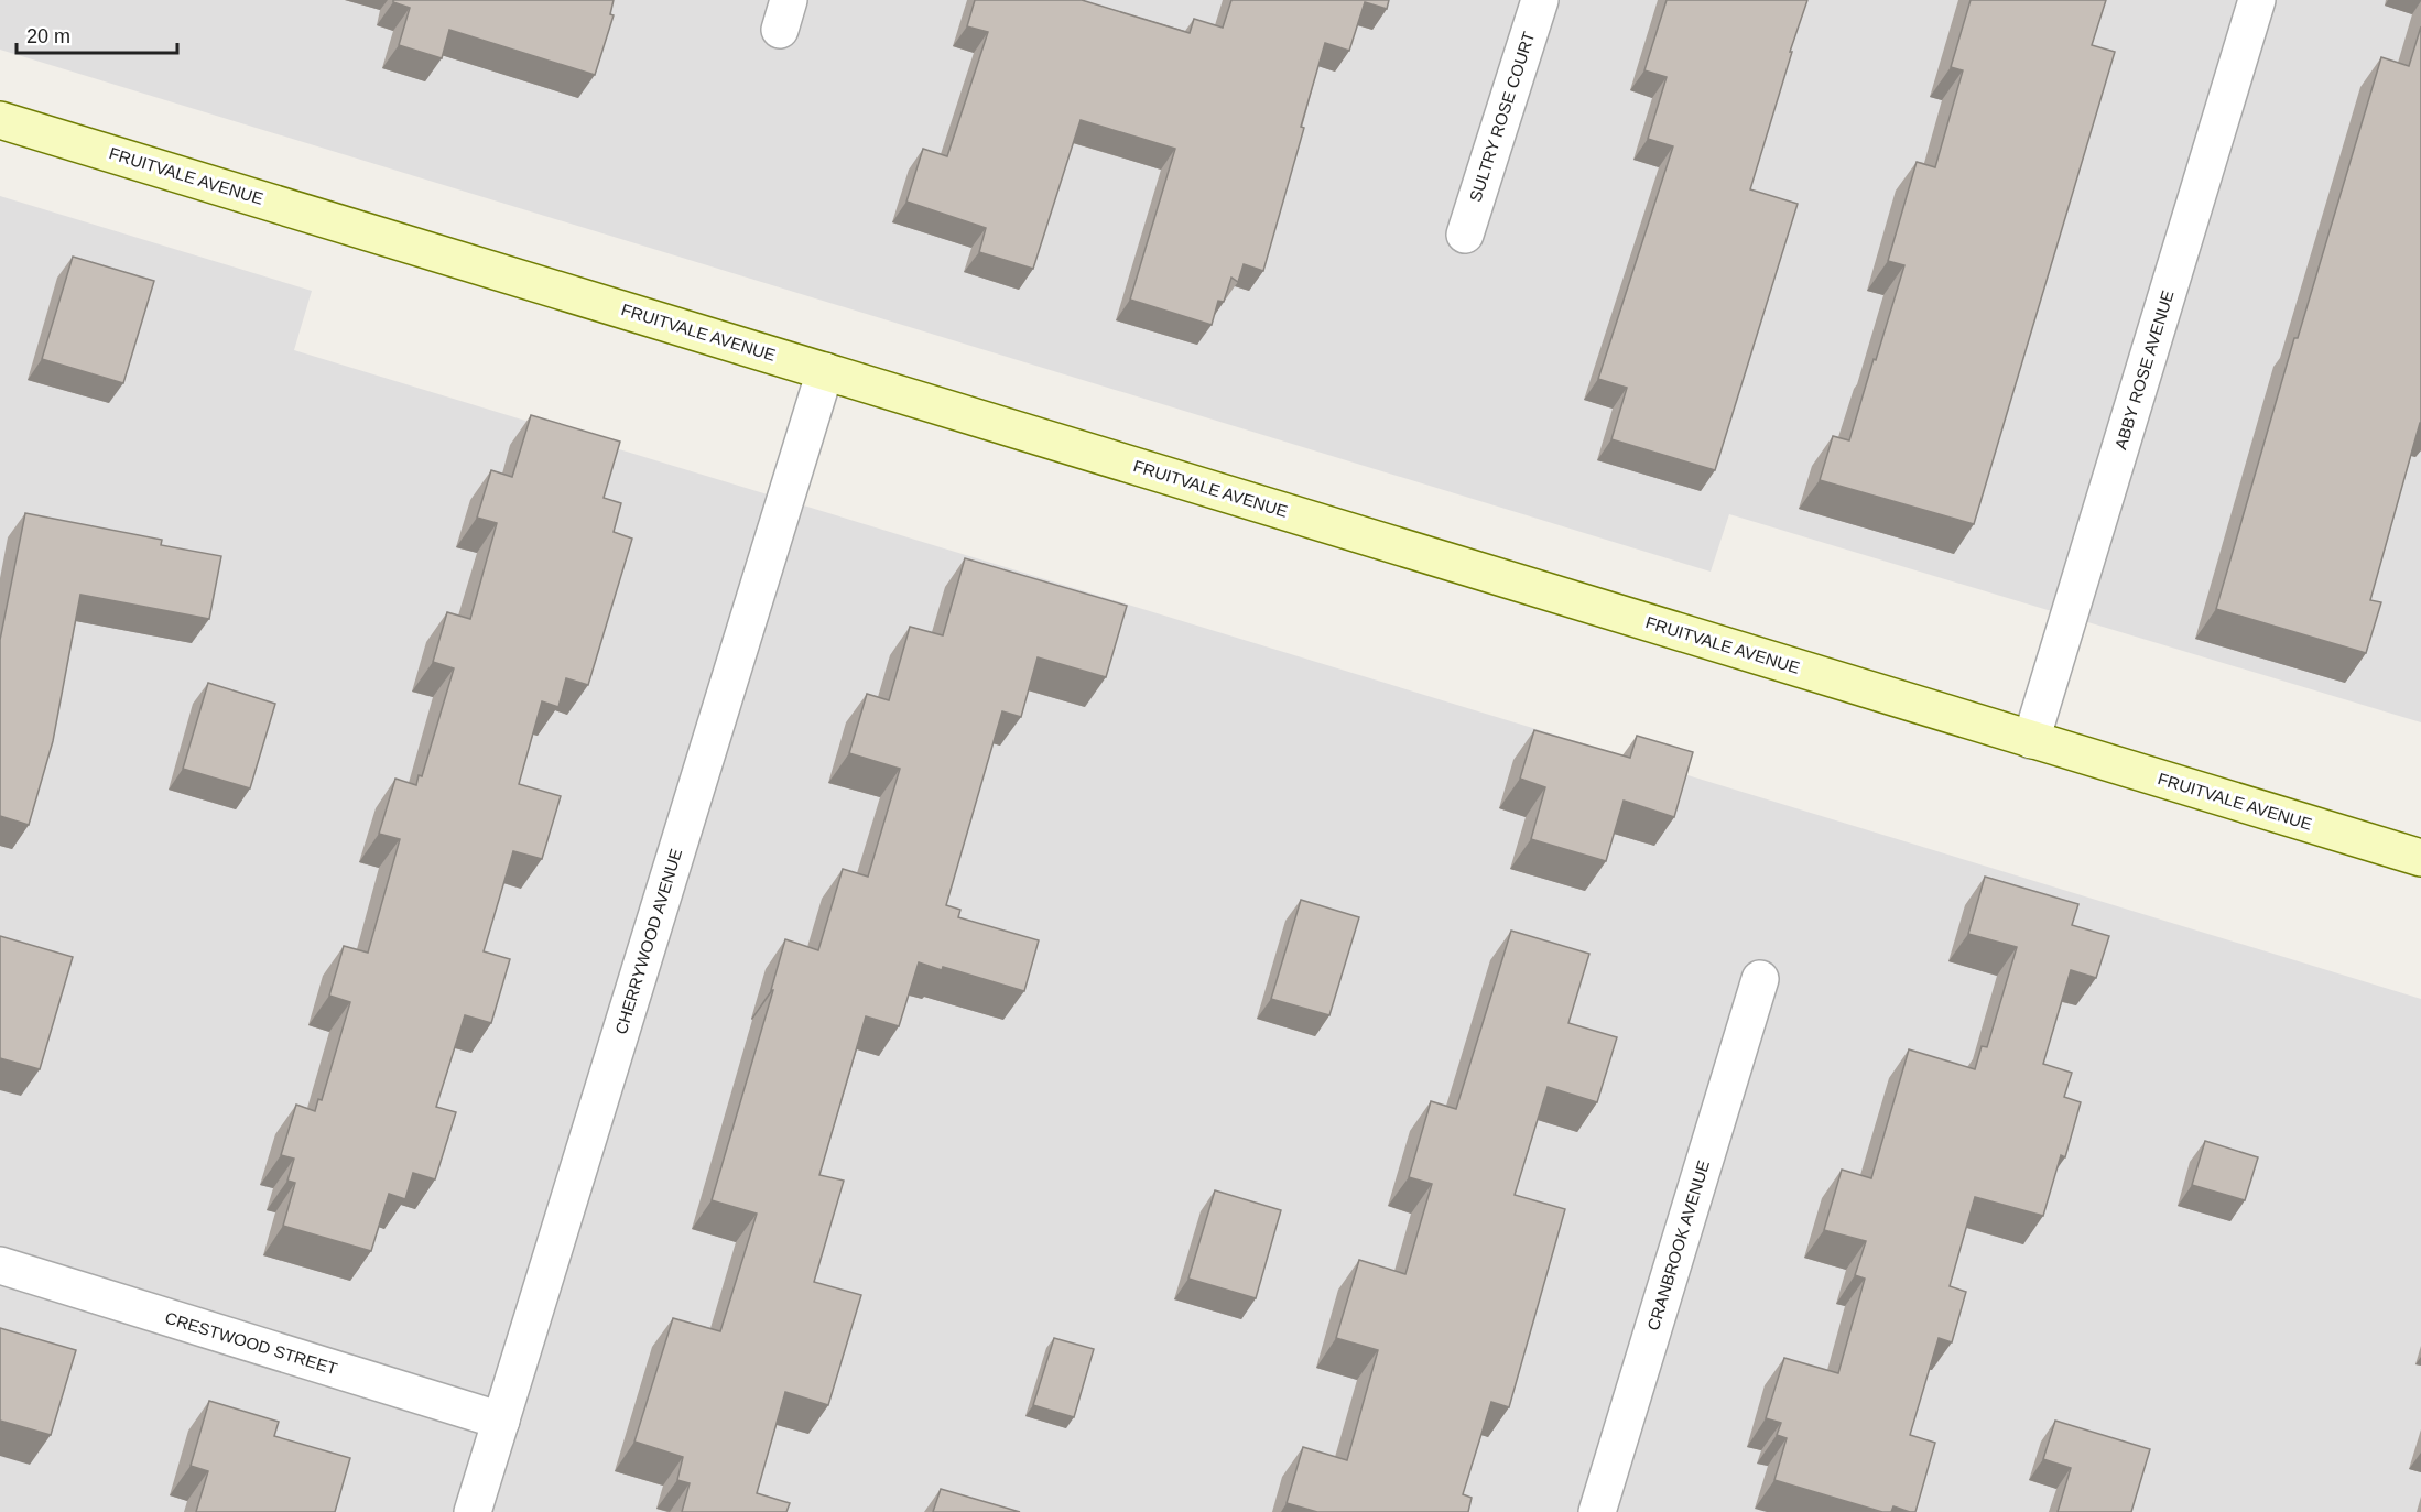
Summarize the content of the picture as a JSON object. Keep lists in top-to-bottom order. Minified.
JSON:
{"streets":{"main road":["FRUITVALE AVENUE"],"street":["SULTRY ROSE COURT","ABBY ROSE AVENUE","CHERRYWOOD AVENUE","CRANBROOK AVENUE","CRESTWOOD STREET"]},"crossings":[["FRUITVALE AVENUE","ABBY ROSE AVENUE"],["FRUITVALE AVENUE","CHERRYWOOD AVENUE"],["CHERRYWOOD AVENUE","CRESTWOOD STREET"]],"scale_bar":"20 m"}
